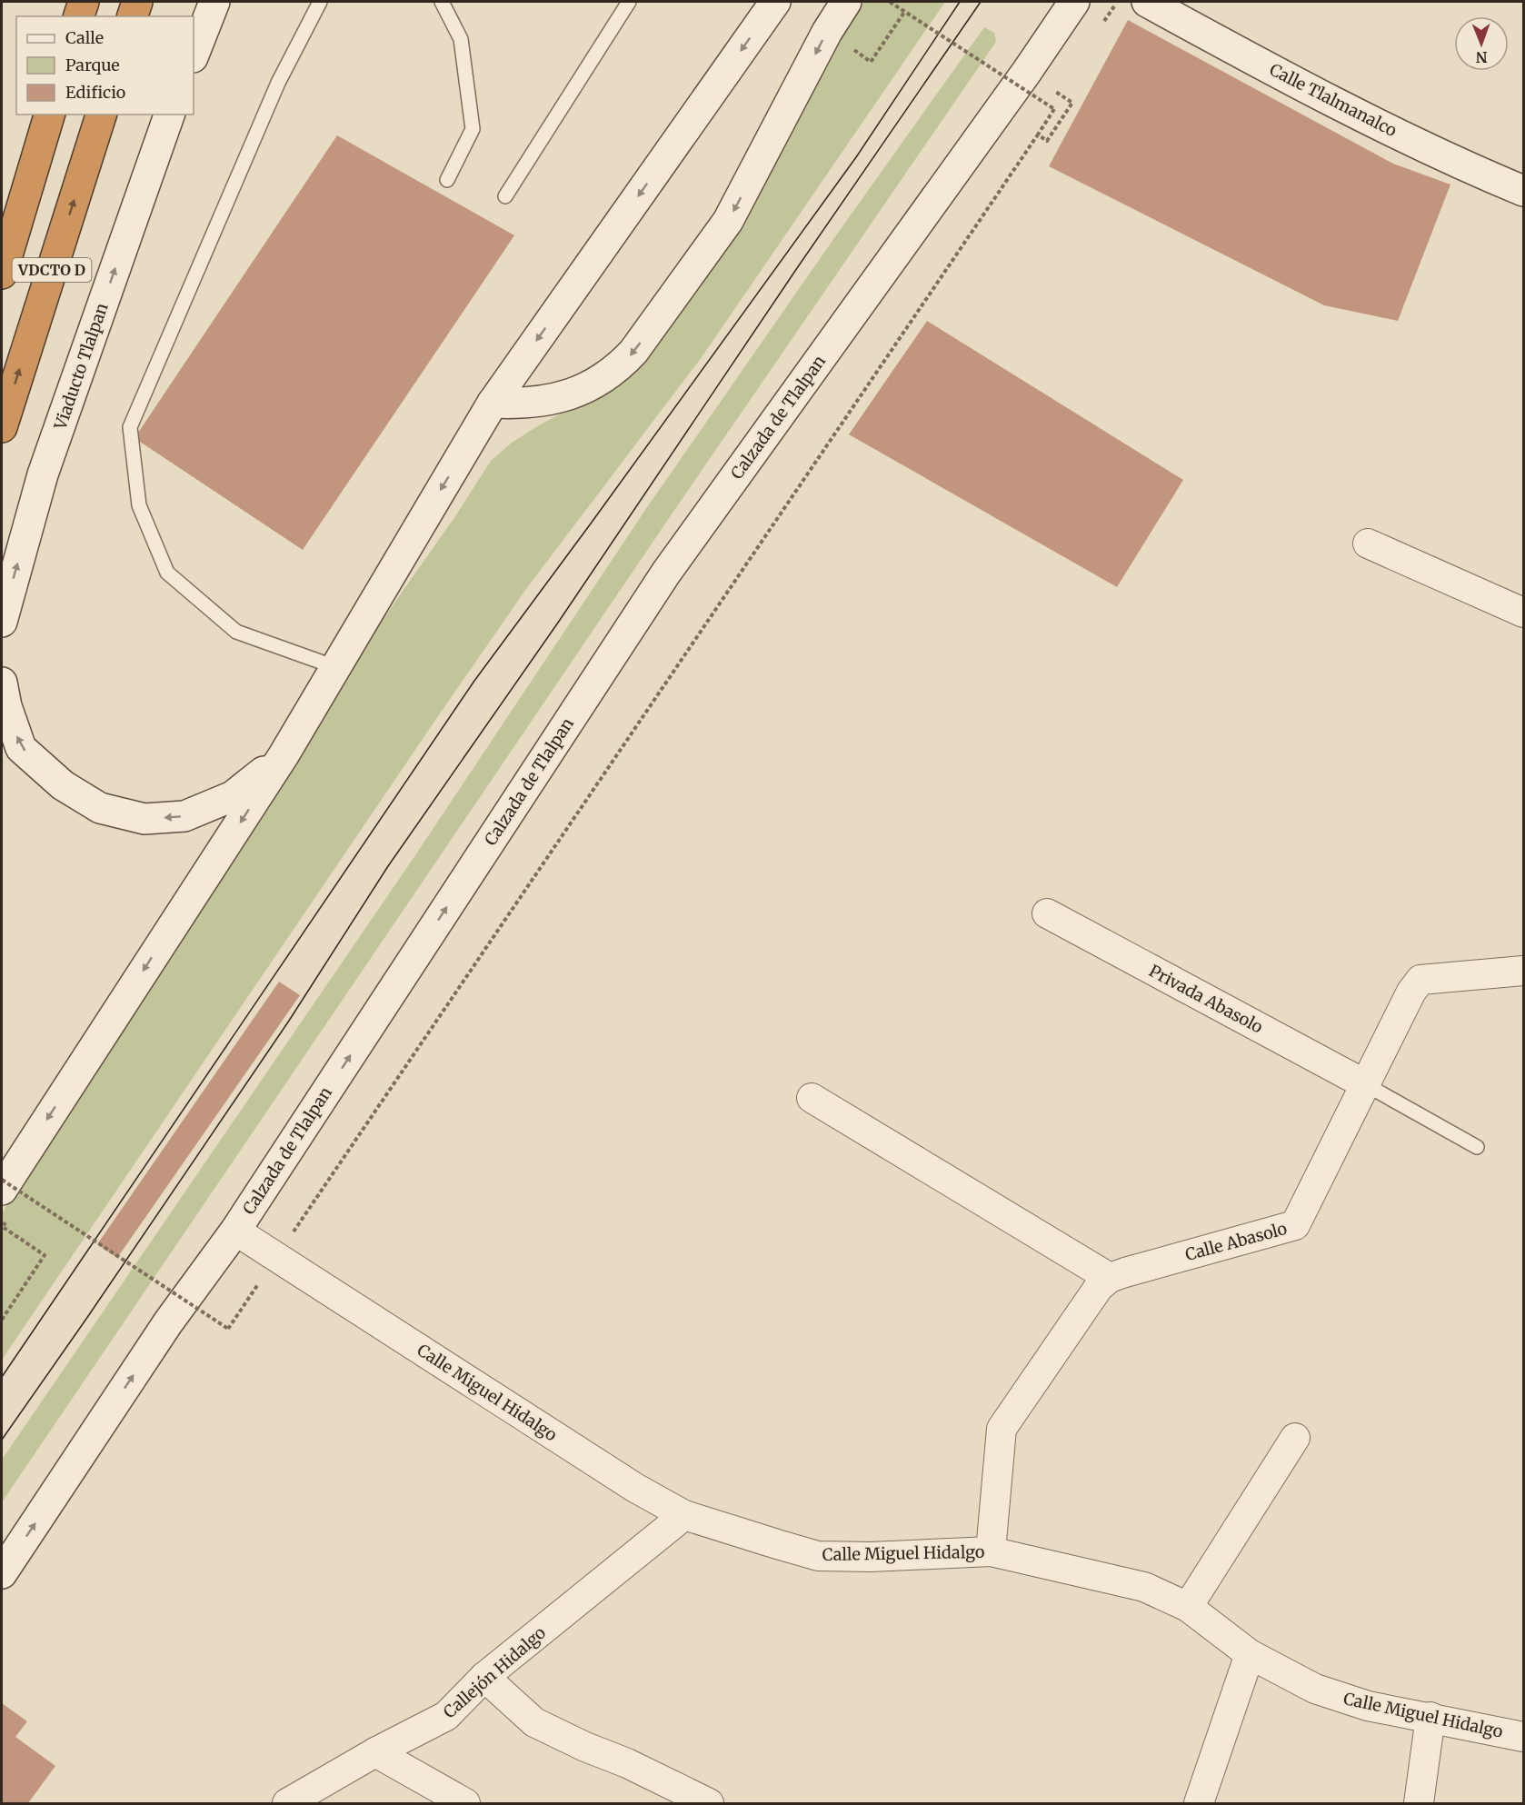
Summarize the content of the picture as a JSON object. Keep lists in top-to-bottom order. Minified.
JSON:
{"streets":{"highway":["VDCTO D"],"main road":["Calle Tlalmanalco","Viaducto Tlalpan","Calzada de Tlalpan"],"street":["Privada Abasolo","Calle Abasolo","Calle Miguel Hidalgo","Callejón Hidalgo"]},"crossings":[["Calzada de Tlalpan","Calle Miguel Hidalgo"],["Privada Abasolo","Calle Abasolo"],["Calle Miguel Hidalgo","Callejón Hidalgo"]],"one_way":["Viaducto Tlalpan"],"legend":["Calle","Parque","Edificio"],"north":"bottom"}
